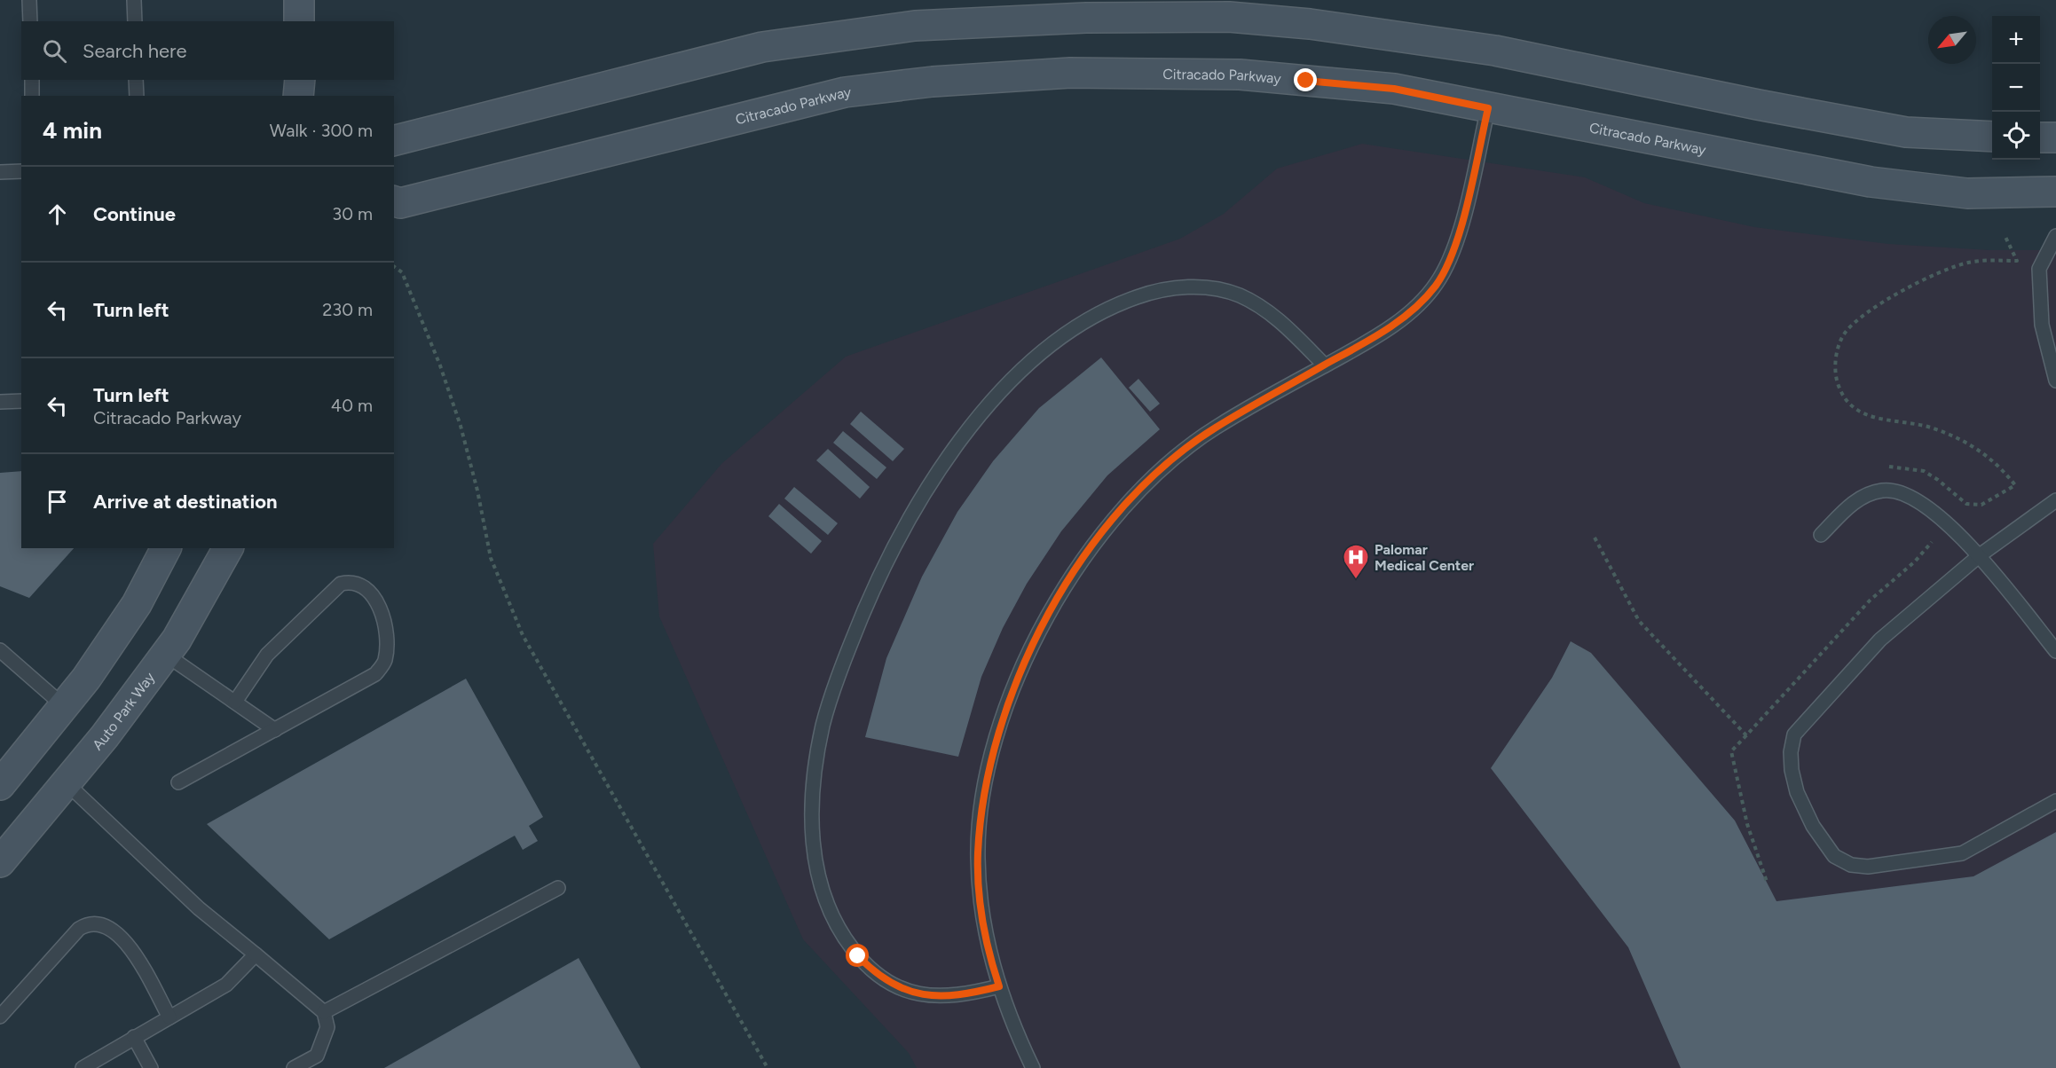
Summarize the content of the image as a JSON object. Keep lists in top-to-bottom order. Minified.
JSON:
{"streets":{"main road":["Citracado Parkway","Auto Park Way"]},"places":{"hospital":["Palomar Medical Center"]},"north":"bottom left","page":{"map_buttons":["+","−"],"search":"Search here","heading":["4 min","Walk · 300 m"],"list":[["Continue","30 m"],["Turn left","230 m"],["Turn left","Citracado Parkway","40 m"],"Arrive at destination"]}}
